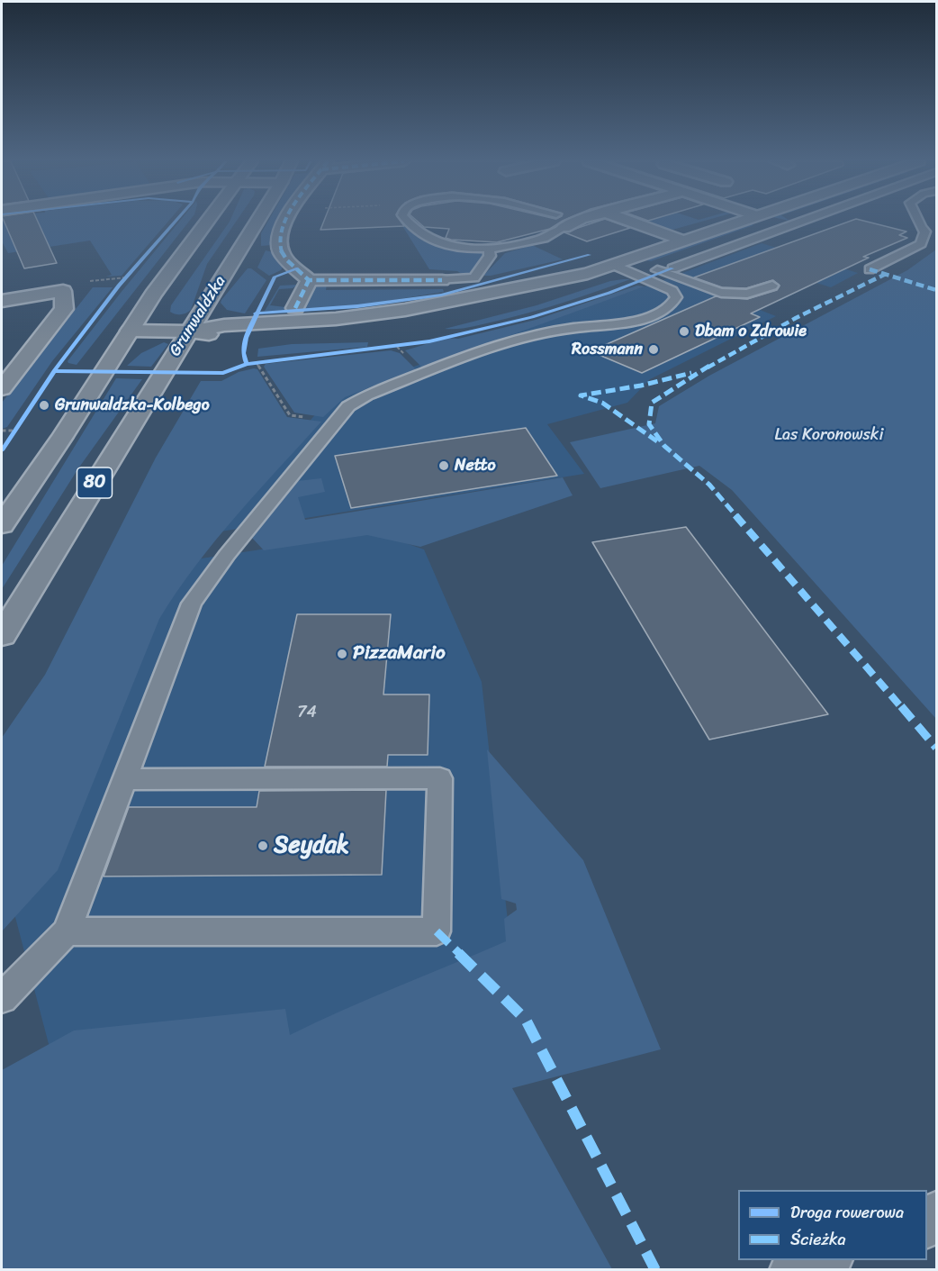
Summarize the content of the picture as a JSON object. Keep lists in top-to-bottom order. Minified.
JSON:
{"streets":{"main road":["Grunwaldzka","80"]},"parks":["Las Koronowski"],"places":["Dbam o Zdrowie","Rossmann","Grunwaldzka-Kolbego","Netto","PizzaMario","Seydak"],"house_numbers":["74"],"legend":["Droga rowerowa","Ścieżka"]}
